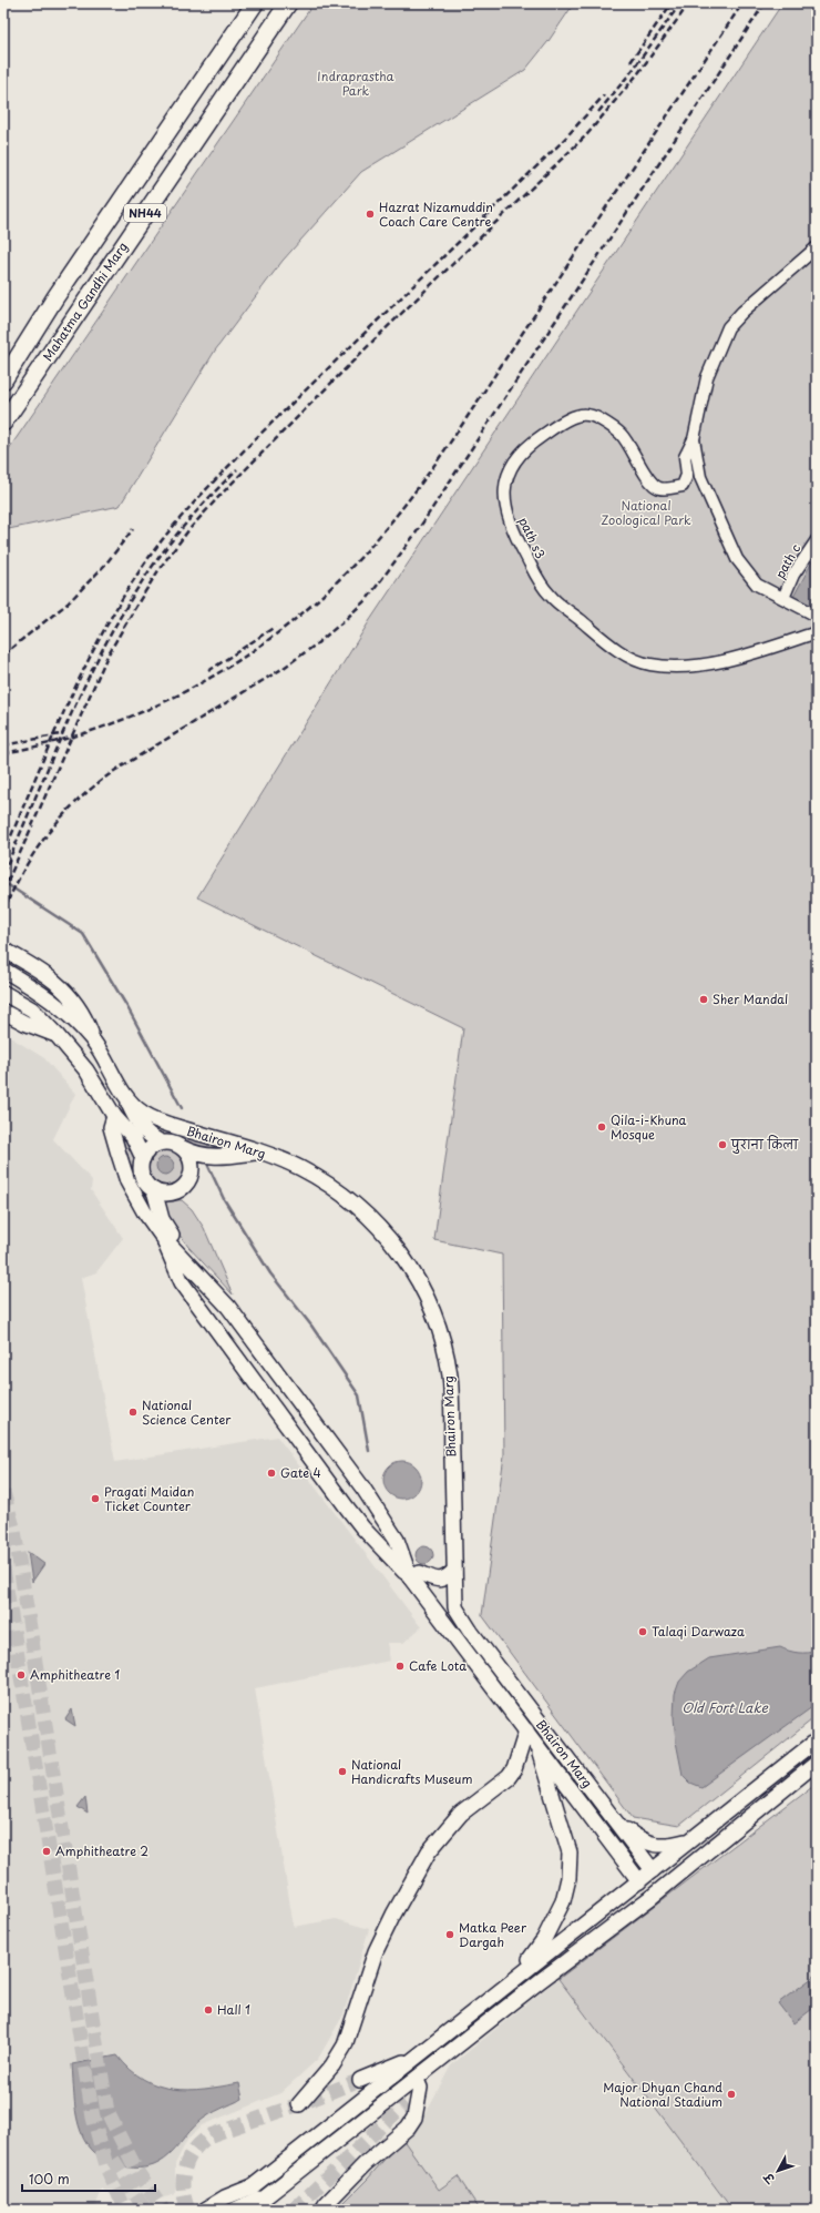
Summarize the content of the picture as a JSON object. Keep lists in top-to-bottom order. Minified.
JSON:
{"streets":{"highway":["NH44","Mahatma Gandhi Marg"],"main road":["Bhairon Marg"],"street":["path s3","path c"]},"water":["Old Fort Lake"],"parks":["Indraprastha Park","National Zoological Park"],"places":["Hazrat Nizamuddin Coach Care Centre","Sher Mandal","Qila-i-Khuna Mosque","पुराना किला","National Science Center","Gate 4","Pragati Maidan Ticket Counter","Talaqi Darwaza","Cafe Lota","Amphitheatre 1","National Handicrafts Museum","Amphitheatre 2","Matka Peer Dargah","Hall 1","Major Dhyan Chand National Stadium"],"scale_bar":"100 m","north":"bottom left"}
